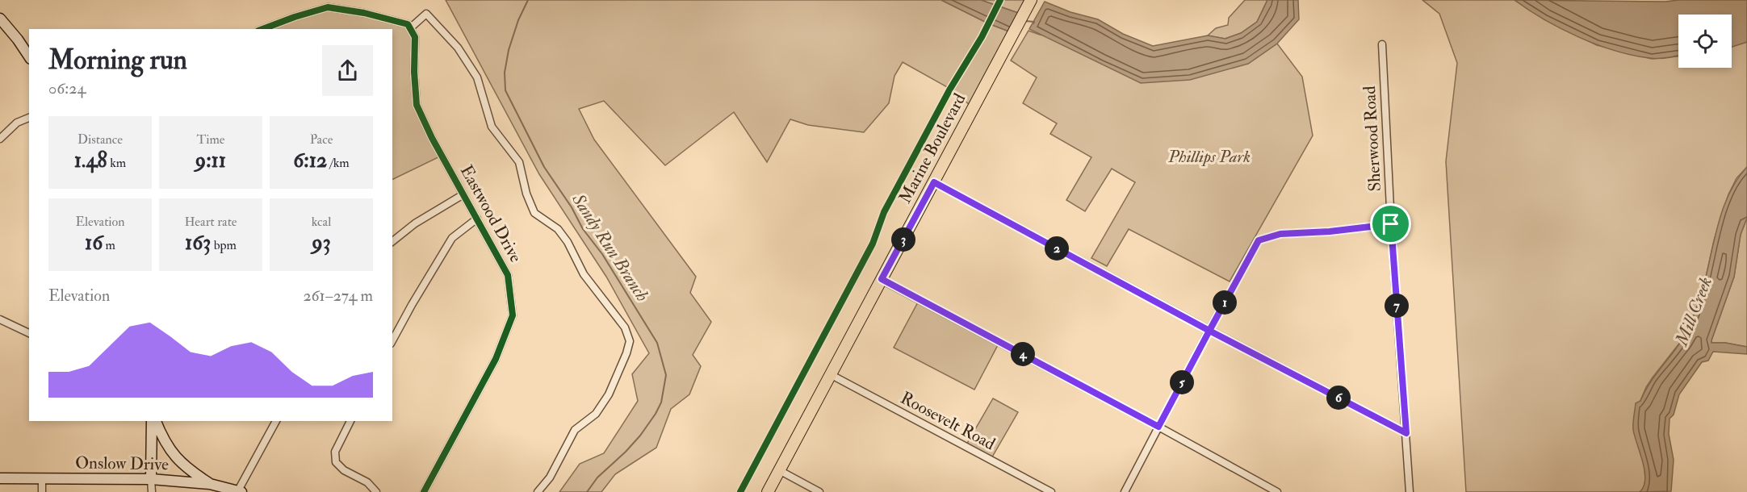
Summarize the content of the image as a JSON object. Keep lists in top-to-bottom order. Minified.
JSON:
{"streets":{"main road":["Marine Boulevard"],"street":["Sherwood Road","Eastwood Drive","Roosevelt Road","Onslow Drive"]},"crossings":[["Marine Boulevard","Roosevelt Road"]],"water":["Sandy Run Branch","Mill Creek"],"parks":["Phillips Park"],"page":{"heading":["Morning run","06:24"],"stats":[["Distance","1.48 km"],["Time","9:11"],["Pace","6:12 /km"],["Elevation","16 m"],["Heart rate","163 bpm"],["kcal","93"]],"pins":["3","2","1","7","4","5","6"],"chart":["Elevation","261–274 m"]}}
